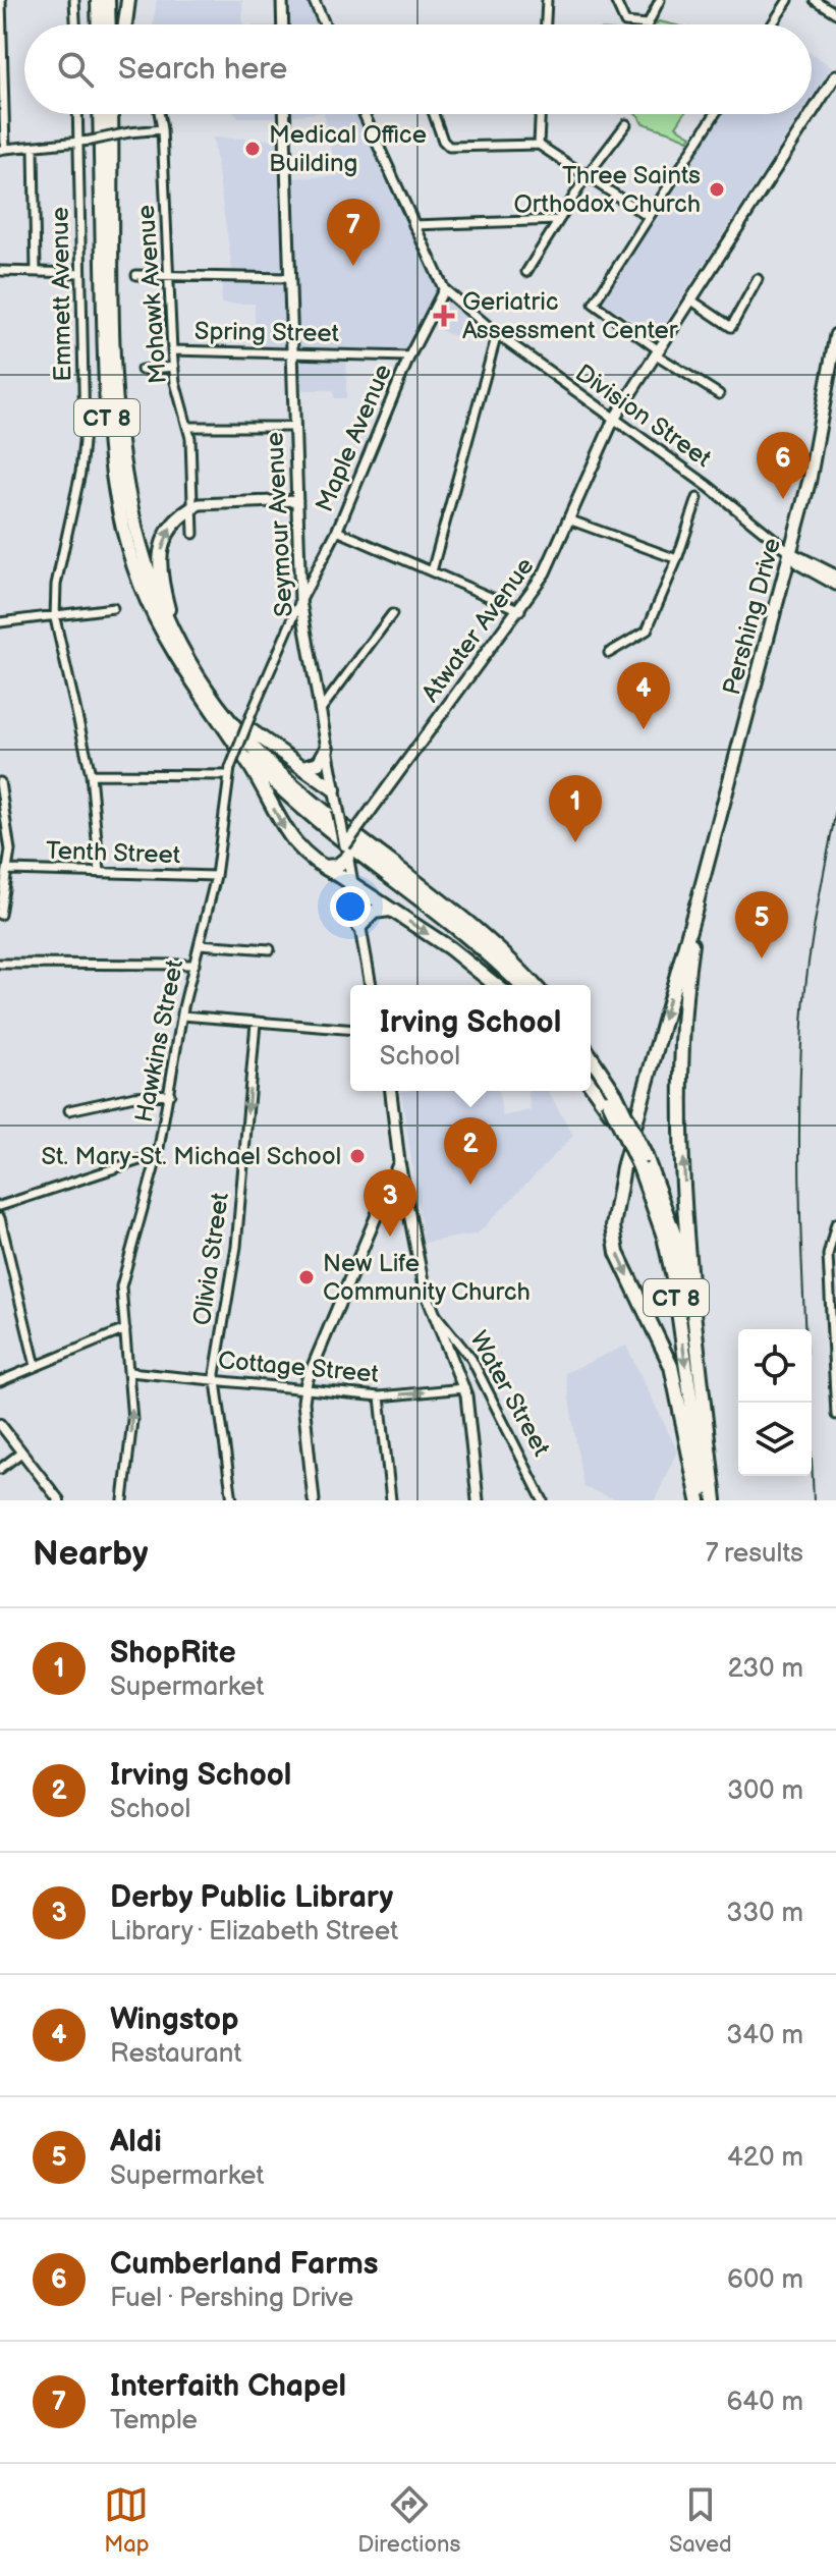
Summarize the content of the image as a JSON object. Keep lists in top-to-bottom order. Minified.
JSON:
{"streets":{"highway":["CT 8"],"main road":["Division Street","Seymour Avenue","Pershing Drive","Atwater Avenue"],"street":["Emmett Avenue","Mohawk Avenue","Spring Street","Maple Avenue","Tenth Street","Hawkins Street","Olivia Street","Cottage Street","Water Street"]},"crossings":[["Emmett Avenue","Tenth Street"],["Mohawk Avenue","Spring Street"],["Spring Street","Maple Avenue"],["Spring Street","Seymour Avenue"],["Division Street","Maple Avenue"],["Division Street","Pershing Drive"],["Division Street","Atwater Avenue"],["Maple Avenue","Seymour Avenue"],["Maple Avenue","Hawkins Street"],["Seymour Avenue","Atwater Avenue"],["Seymour Avenue","Hawkins Street"],["Tenth Street","Hawkins Street"],["Hawkins Street","Cottage Street"],["Olivia Street","Cottage Street"]],"one_way":["Olivia Street"],"places":{"other":["Medical Office Building","Three Saints Orthodox Church","St. Mary-St. Michael School","New Life Community Church"],"health":["Geriatric Assessment Center"]},"page":{"search":"Search here","pins":["7","6","4","1","5","2","3"],"popup":["Irving School","School"],"heading":["Nearby","7 results"],"list":[{"mark":"1","name":"ShopRite","note":"Supermarket","value":"230 m"},{"mark":"2","name":"Irving School","note":"School","value":"300 m"},{"mark":"3","name":"Derby Public Library","note":"Library · Elizabeth Street","value":"330 m"},{"mark":"4","name":"Wingstop","note":"Restaurant","value":"340 m"},{"mark":"5","name":"Aldi","note":"Supermarket","value":"420 m"},{"mark":"6","name":"Cumberland Farms","note":"Fuel · Pershing Drive","value":"600 m"},{"mark":"7","name":"Interfaith Chapel","note":"Temple","value":"640 m"}],"nav":["Map","Directions","Saved"]}}
